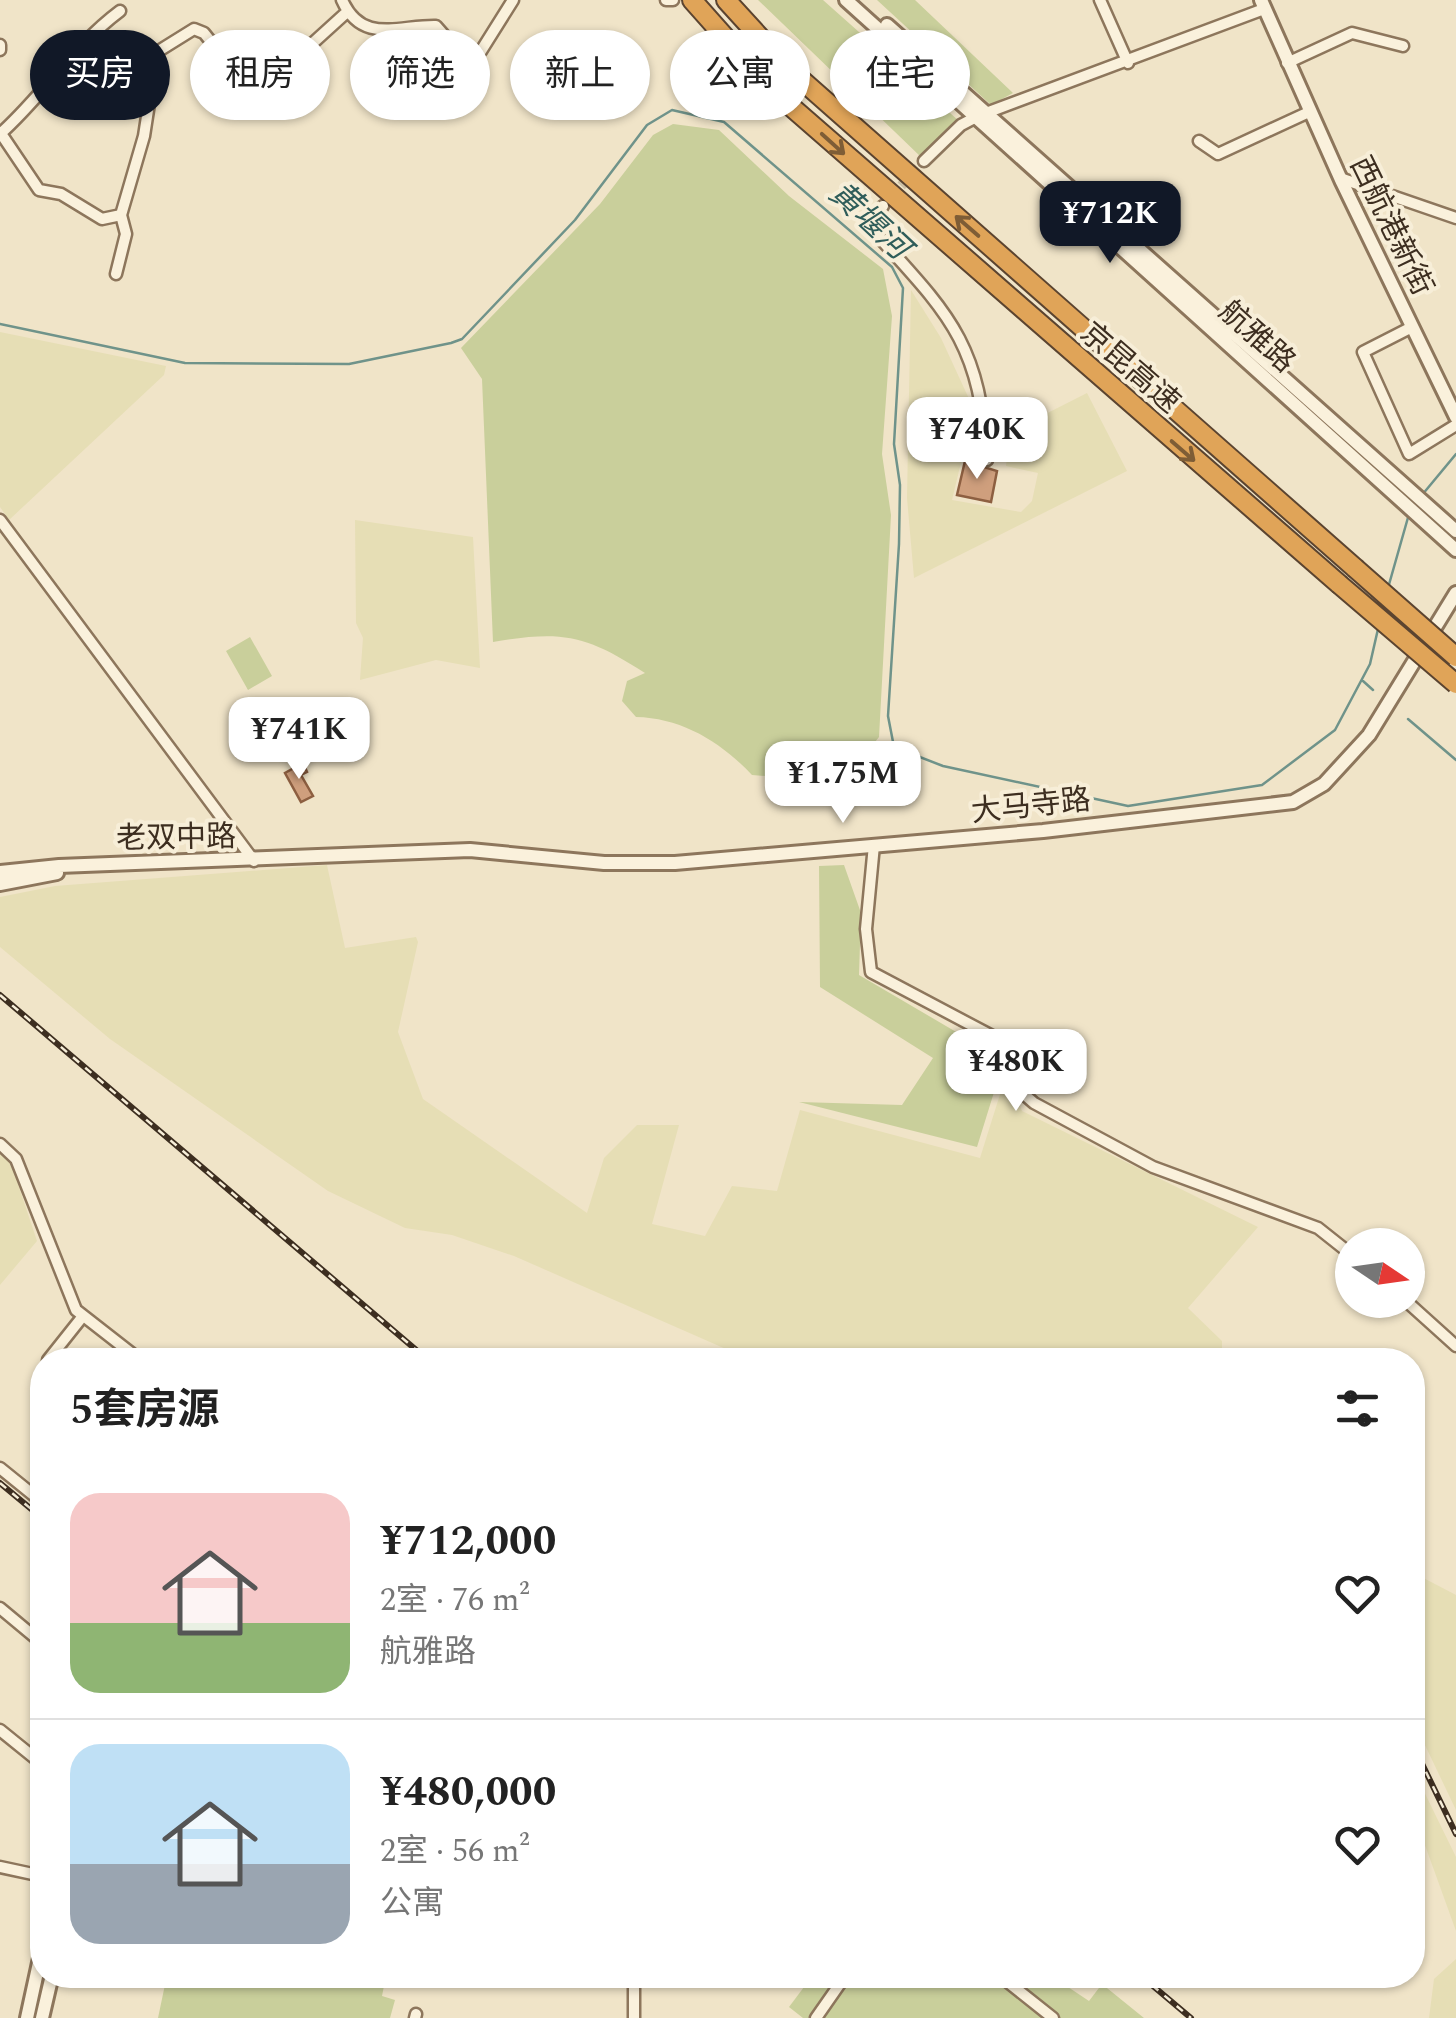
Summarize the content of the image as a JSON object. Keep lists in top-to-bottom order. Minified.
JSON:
{"streets":{"highway":["京昆高速"],"street":["西航港新街","航雅路","大马寺路","老双中路"]},"crossings":[["大马寺路","老双中路"]],"water":["黄堰河"],"north":"right","page":{"chip":["买房","租房","筛选","新上","公寓","住宅"],"price":["¥712K","¥740K","¥741K","¥1.75M","¥480K"],"heading":"5套房源","list":[{"name":"¥712,000","note":"2室 · 76 m² · 航雅路"},{"name":"¥480,000","note":"2室 · 56 m² · 公寓"}]}}
